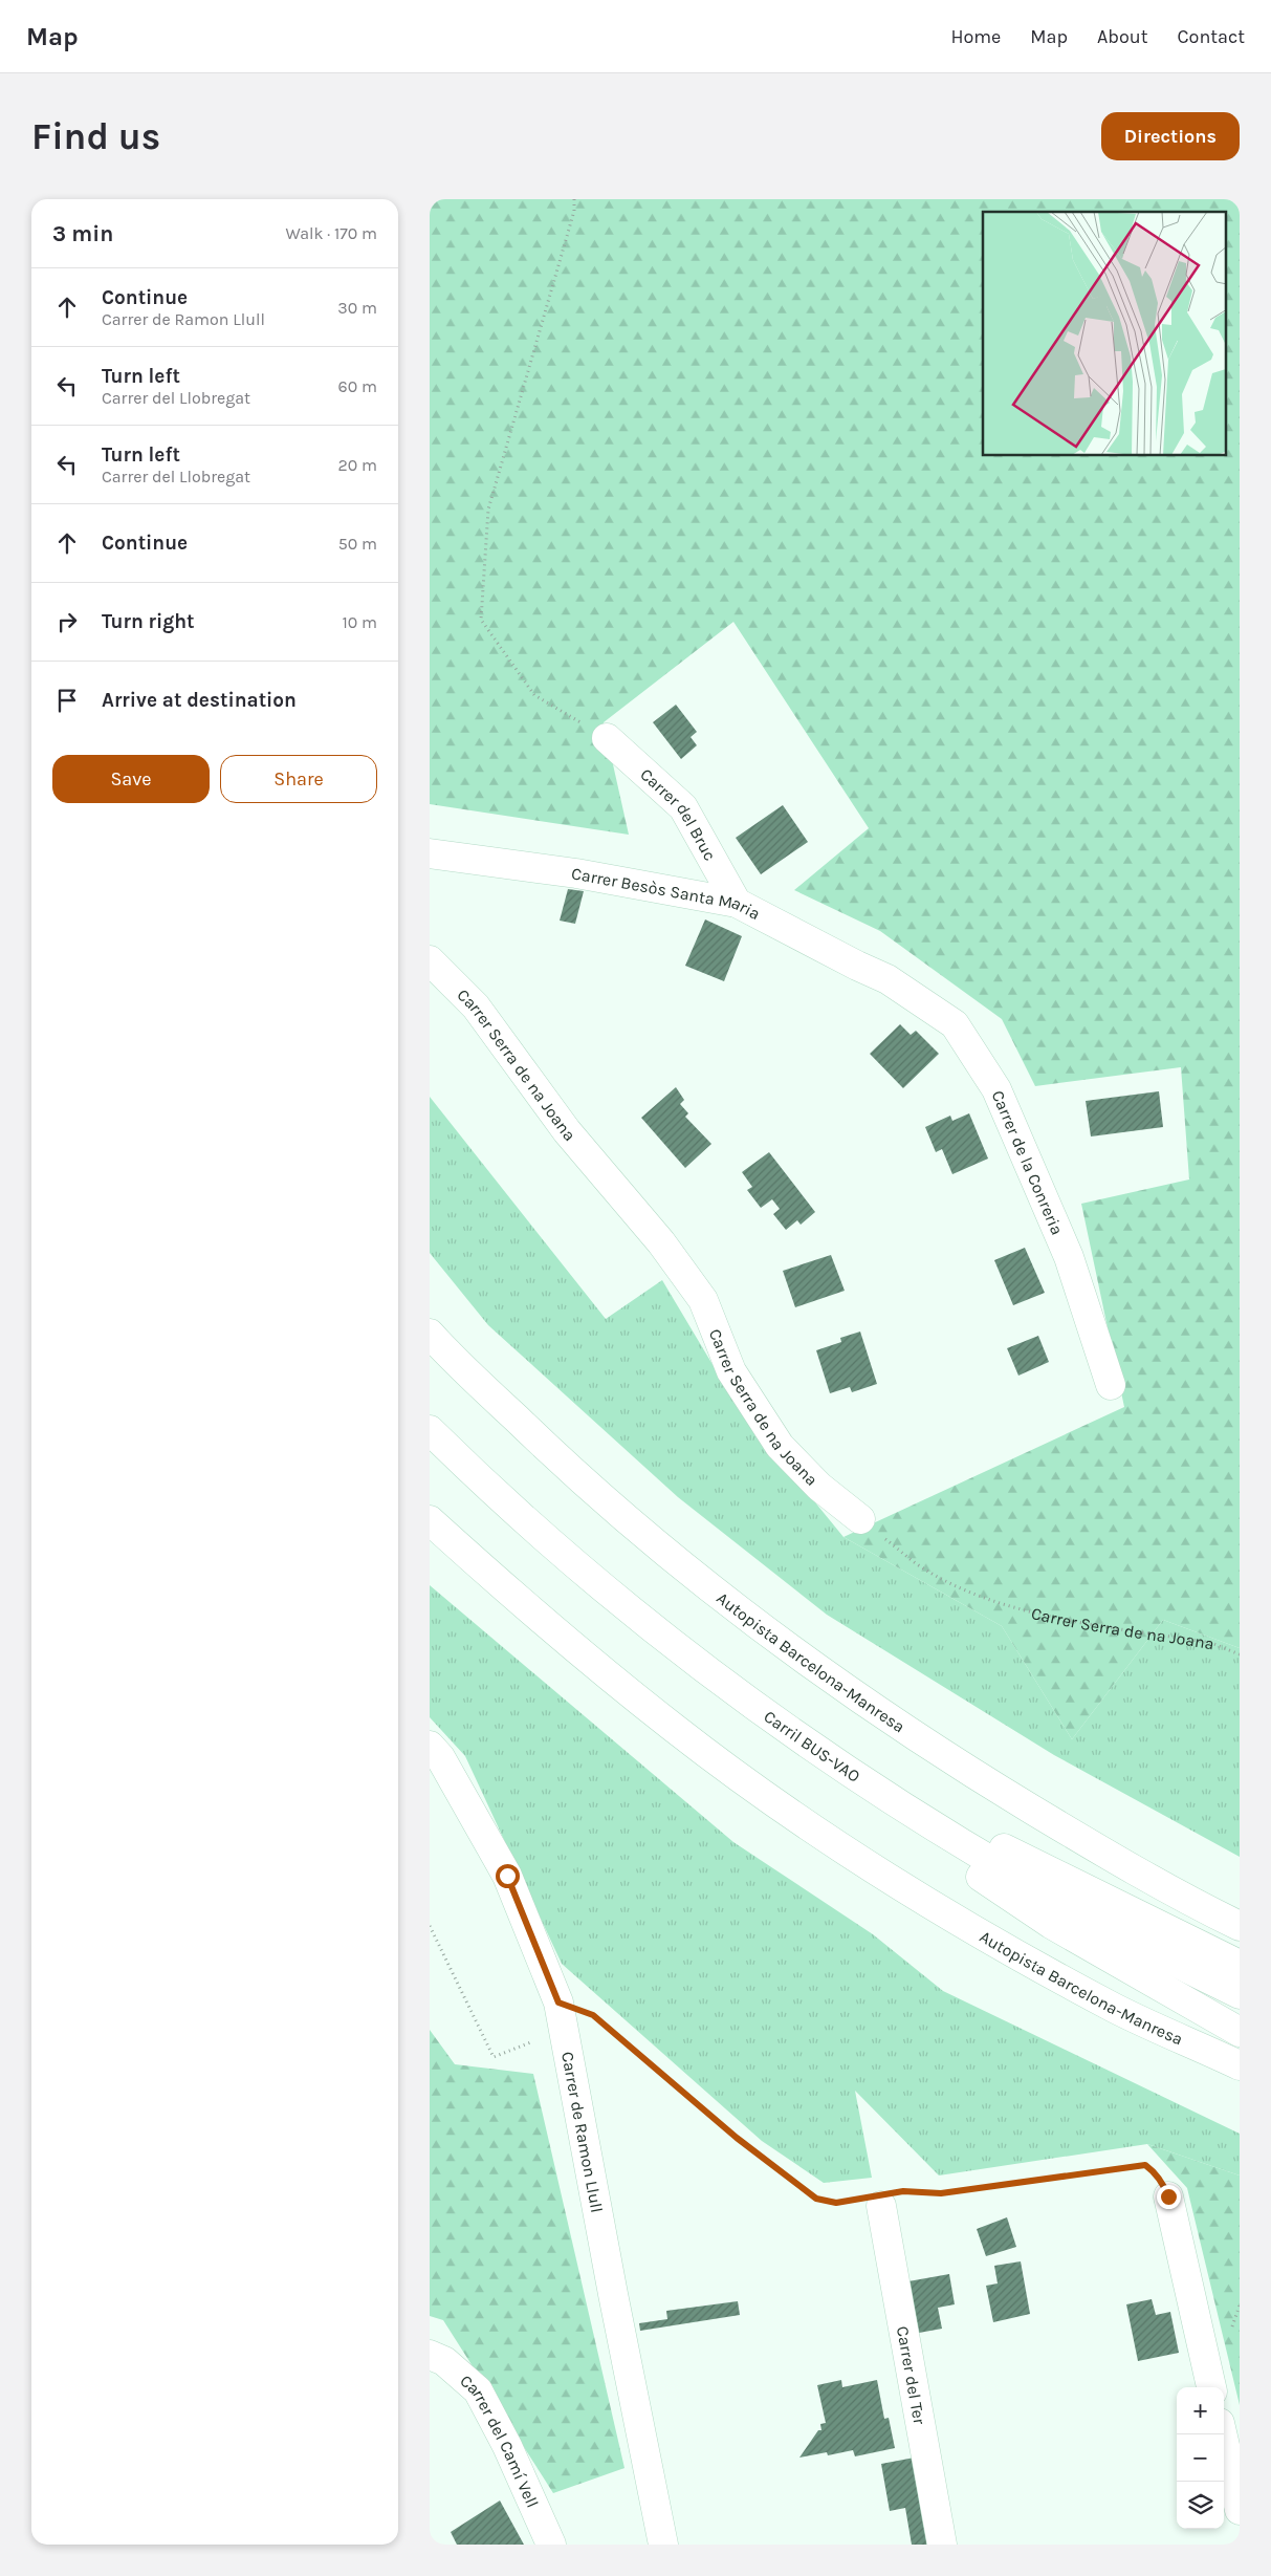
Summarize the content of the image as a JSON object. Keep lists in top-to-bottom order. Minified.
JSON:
{"streets":{"main road":["Carrer del Bruc","Carrer Besòs Santa Maria","Carrer Serra de na Joana","Carrer de la Conreria","Autopista Barcelona-Manresa","Carril BUS-VAO","Carrer de Ramon Llull","Carrer del Ter","Carrer del Camí Vell"]},"crossings":[["Carrer del Bruc","Carrer Besòs Santa Maria"],["Carrer Besòs Santa Maria","Carrer de la Conreria"]],"page":{"header":"Map","nav":["Home","Map","About","Contact"],"buttons":["Directions",["Save","Share"]],"title":"Find us","heading":["3 min","Walk · 170 m"],"list":[["Continue","Carrer de Ramon Llull","30 m"],["Turn left","Carrer del Llobregat","60 m"],["Turn left","Carrer del Llobregat","20 m"],["Continue","50 m"],["Turn right","10 m"],"Arrive at destination"],"map_buttons":["+","−"]}}
